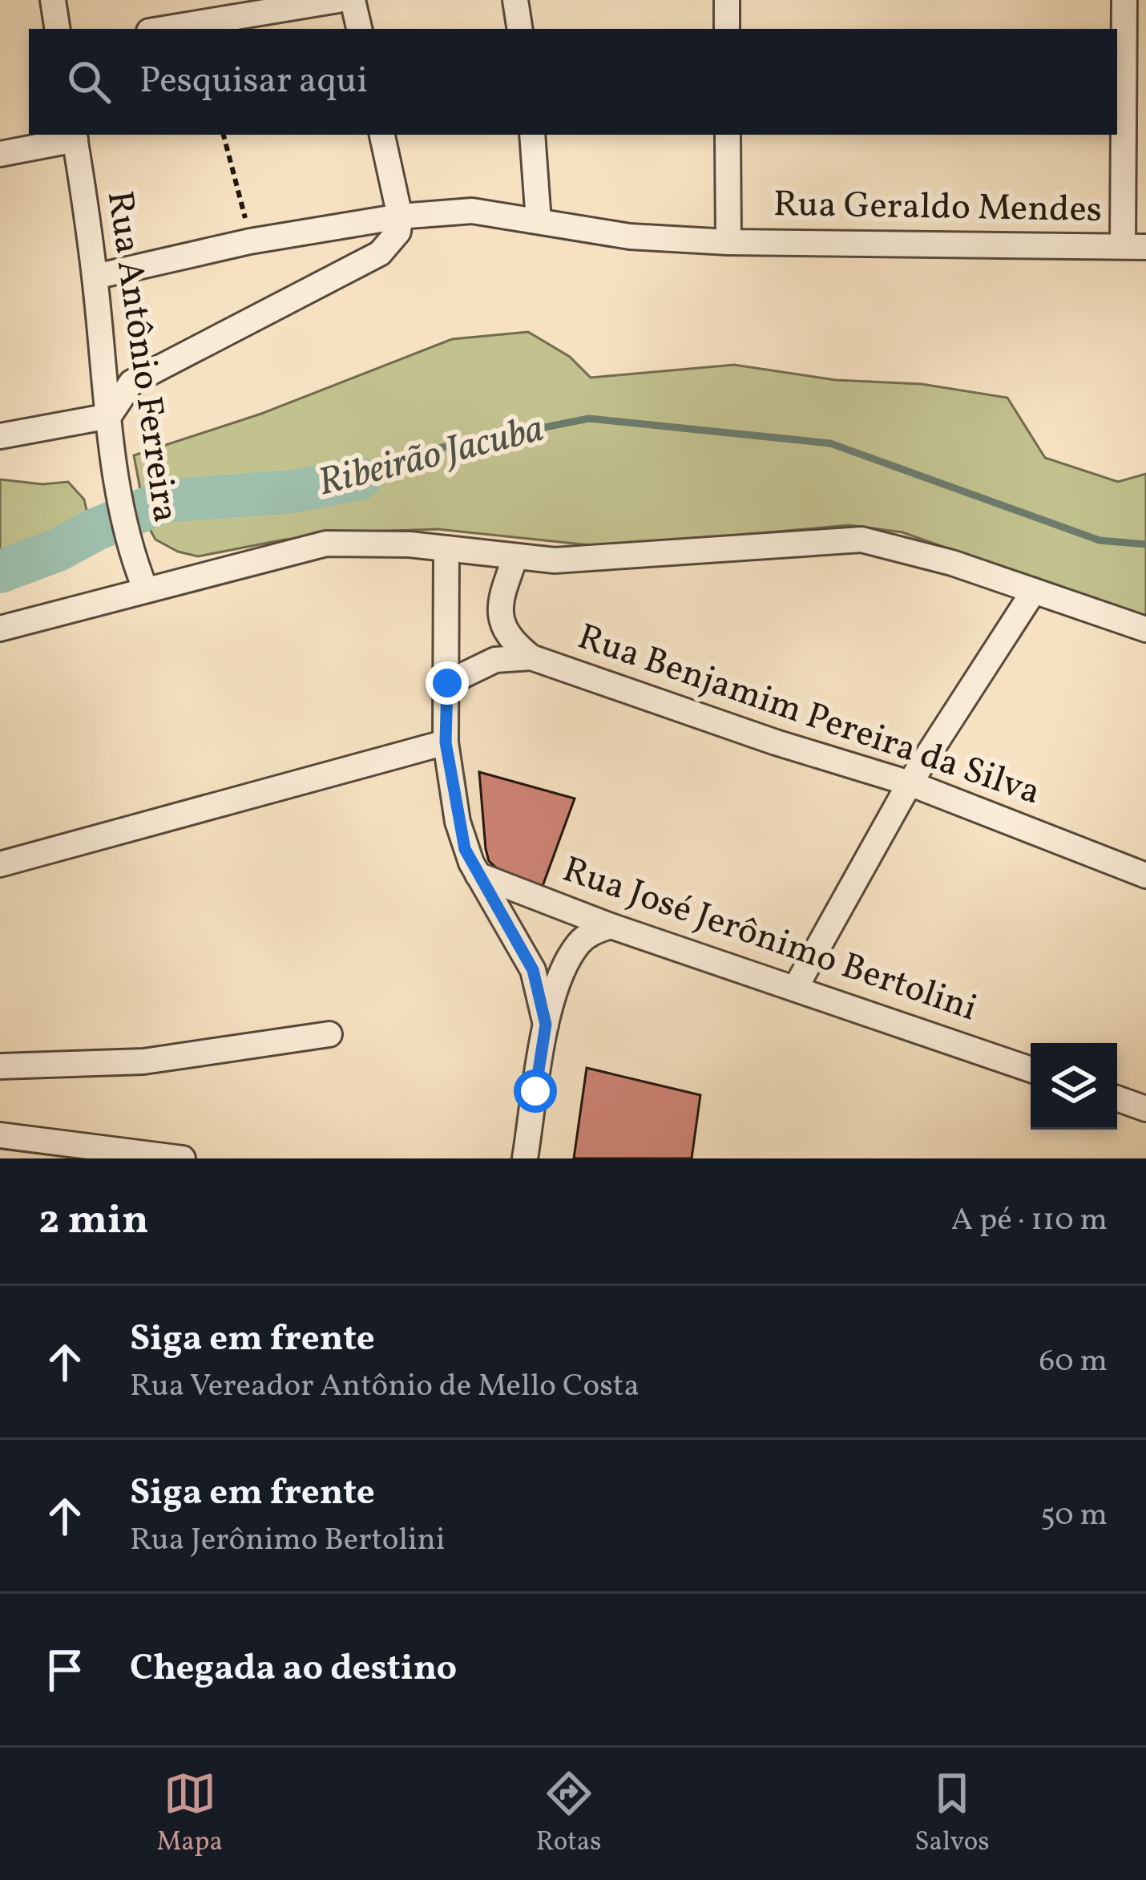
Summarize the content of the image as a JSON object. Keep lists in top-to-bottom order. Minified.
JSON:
{"streets":{"street":["Rua Geraldo Mendes","Rua Antônio Ferreira","Rua Benjamim Pereira da Silva","Rua José Jerônimo Bertolini"]},"crossings":[["Rua Geraldo Mendes","Rua Antônio Ferreira"]],"water":["Ribeirão Jacuba"],"page":{"search":"Pesquisar aqui","heading":["2 min","A pé · 110 m"],"list":[["Siga em frente","Rua Vereador Antônio de Mello Costa","60 m"],["Siga em frente","Rua Jerônimo Bertolini","50 m"],"Chegada ao destino"],"nav":["Mapa","Rotas","Salvos"]}}
